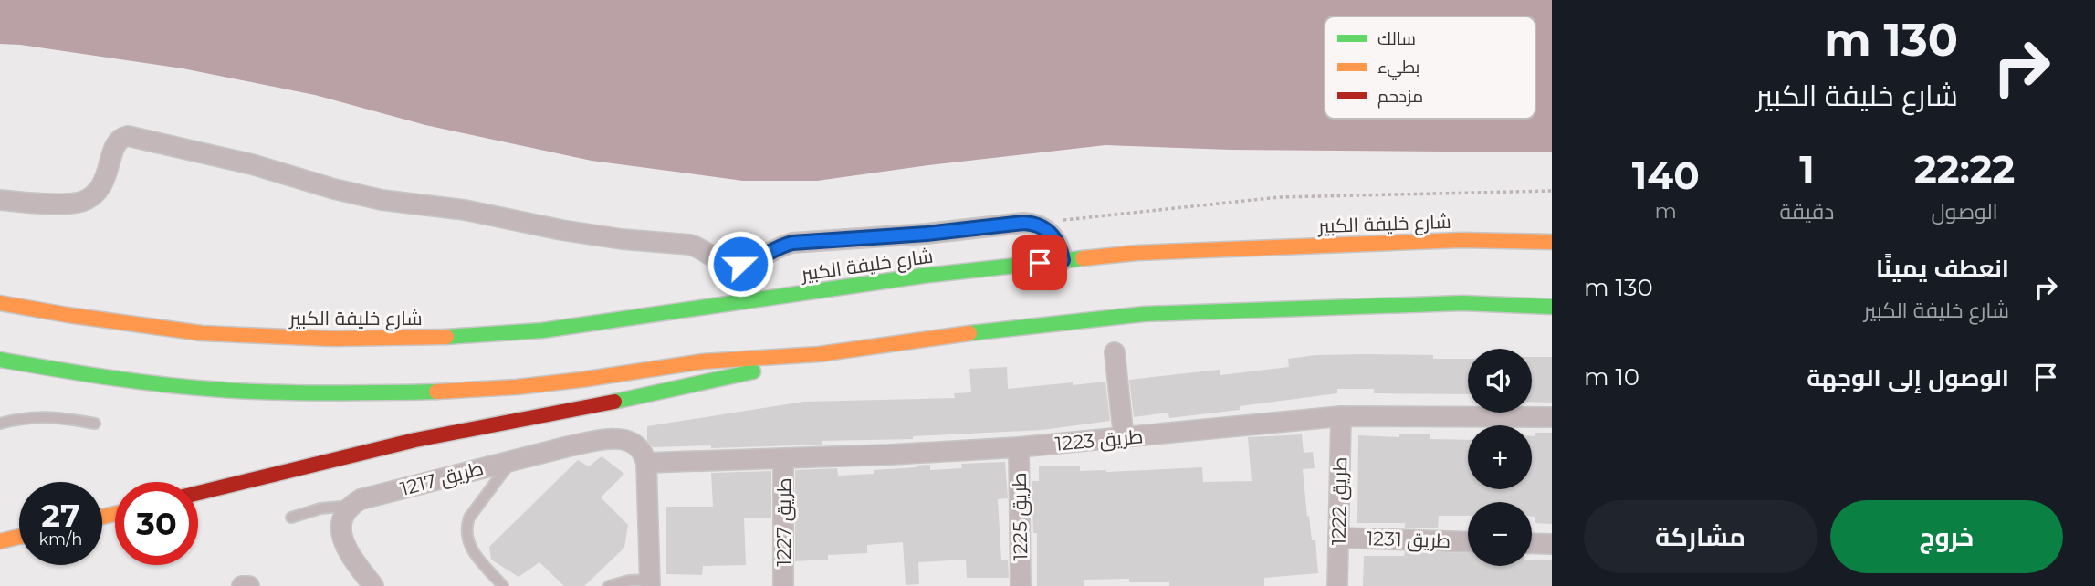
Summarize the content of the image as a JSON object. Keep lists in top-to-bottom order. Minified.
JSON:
{"streets":{"main road":["شارع خليفة الكبير"],"street":["طريق 1223","طريق 1217","طريق 1222","طريق 1225","طريق 1227","طريق 1231"]},"crossings":[["طريق 1223","طريق 1217"],["طريق 1223","طريق 1222"],["طريق 1223","طريق 1225"],["طريق 1223","طريق 1227"],["طريق 1222","طريق 1231"]],"legend":["سالك","بطيء","مزدحم"],"page":{"turn":["130 m","شارع خليفة الكبير"],"eta":["22:22","الوصول","1","دقيقة","140","m"],"list":[{"name":"انعطف يمينًا","note":"شارع خليفة الكبير","value":"130 m"},{"name":"الوصول إلى الوجهة","value":"10 m"}],"map_buttons":["+","−"],"speed":"27 km/h","limit":"30","buttons":["خروج","مشاركة"]}}
